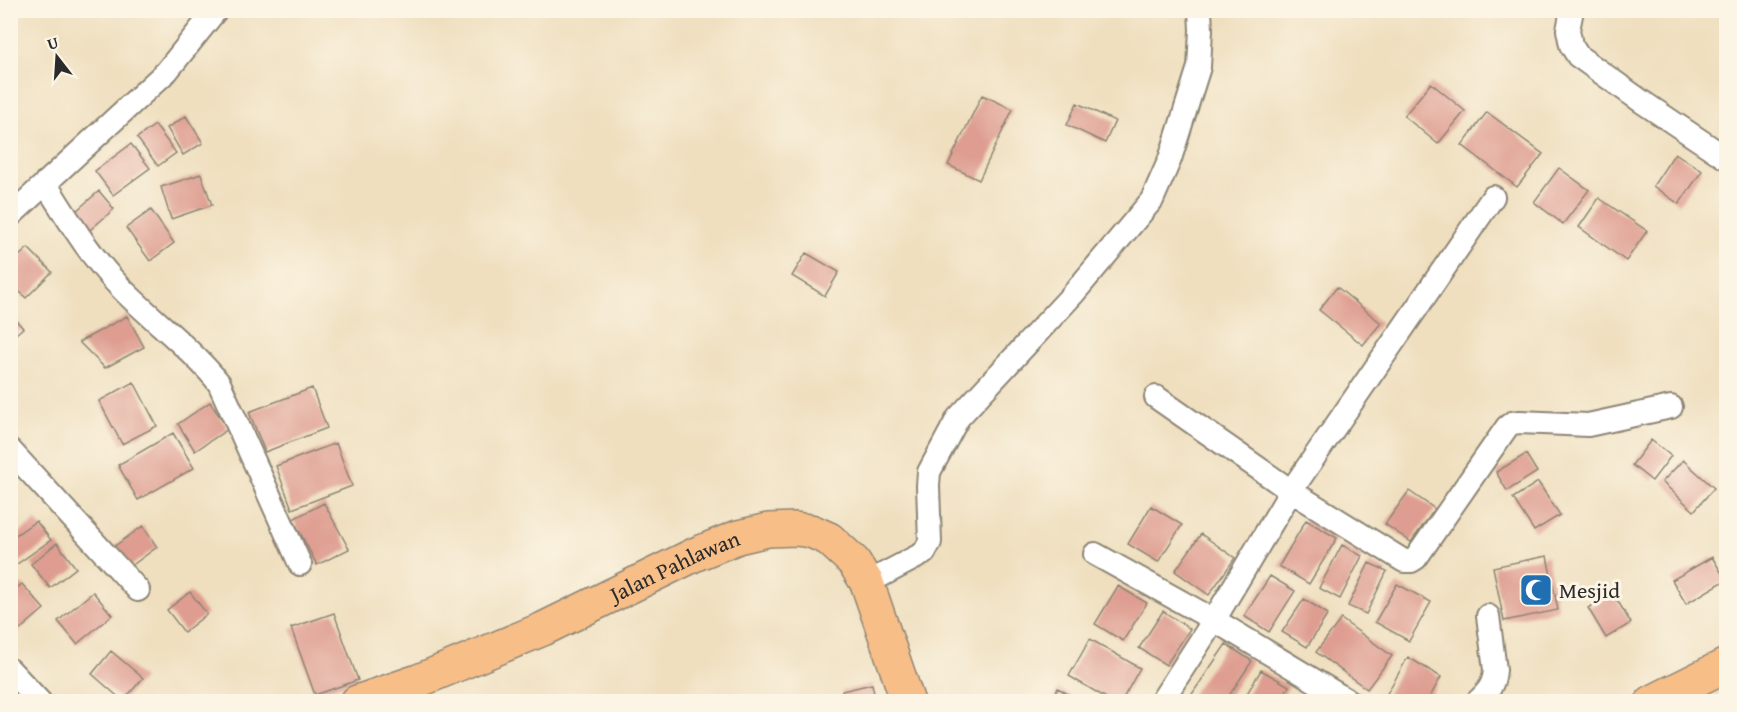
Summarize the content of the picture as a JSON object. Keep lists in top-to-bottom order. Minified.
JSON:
{"streets":{"highway":["Jalan Pahlawan"]},"places":{"mosque":["Mesjid"]},"north":"top"}
